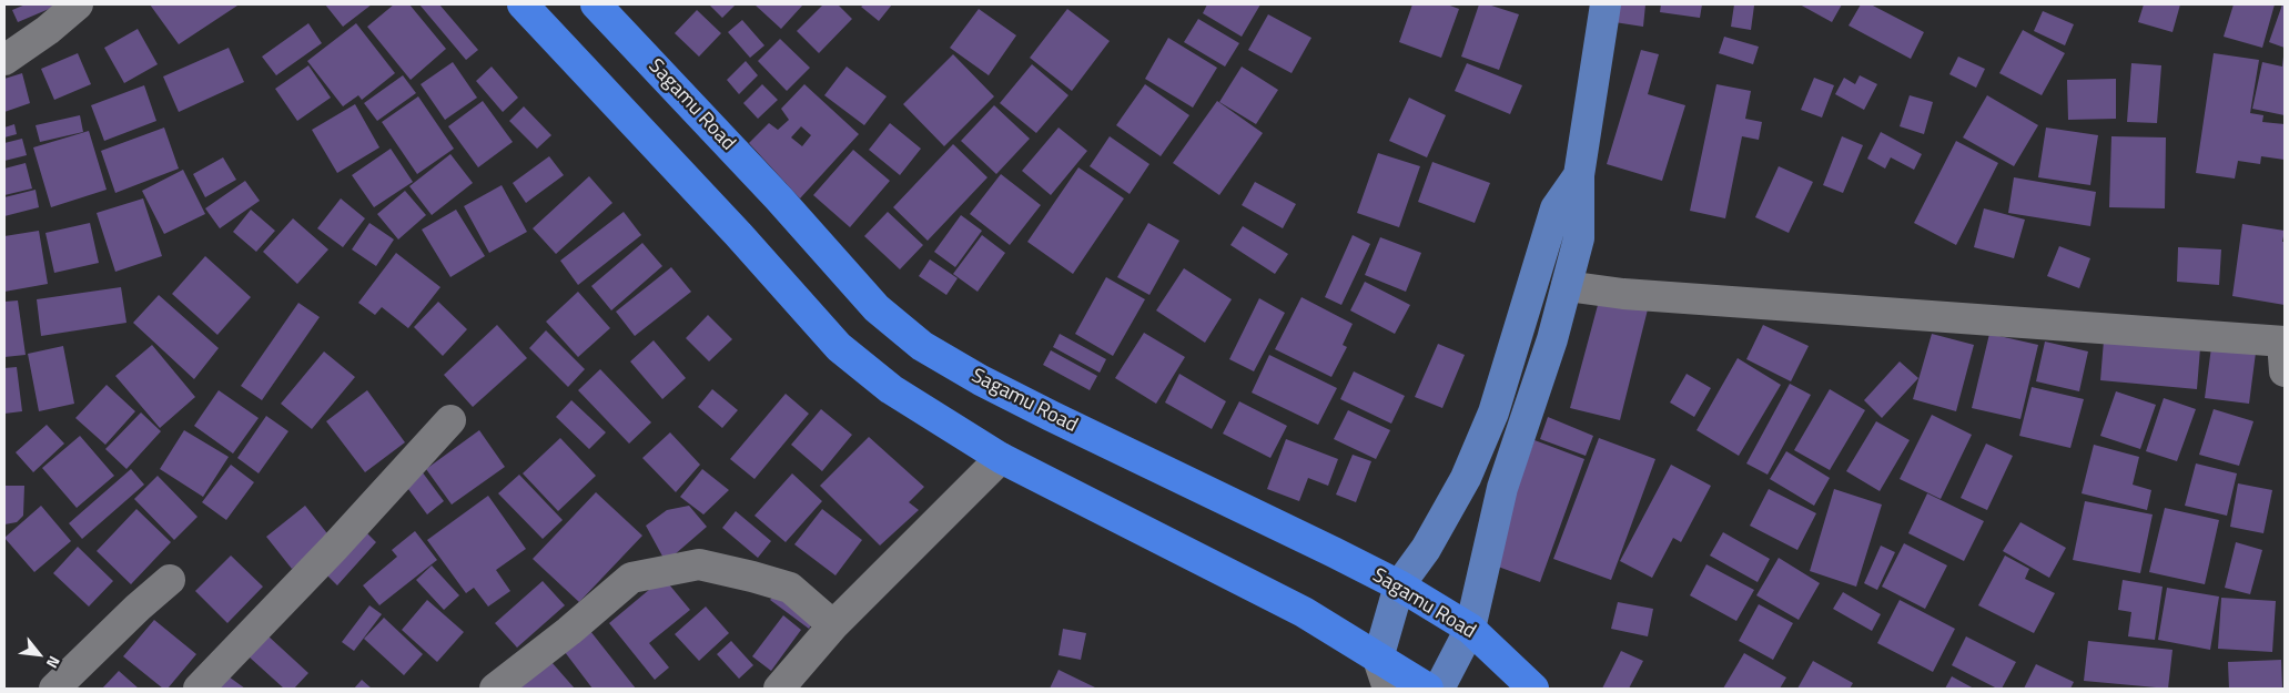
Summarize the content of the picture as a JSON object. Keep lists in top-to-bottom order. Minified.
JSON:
{"streets":{"highway":["Sagamu Road"]},"north":"bottom right"}
